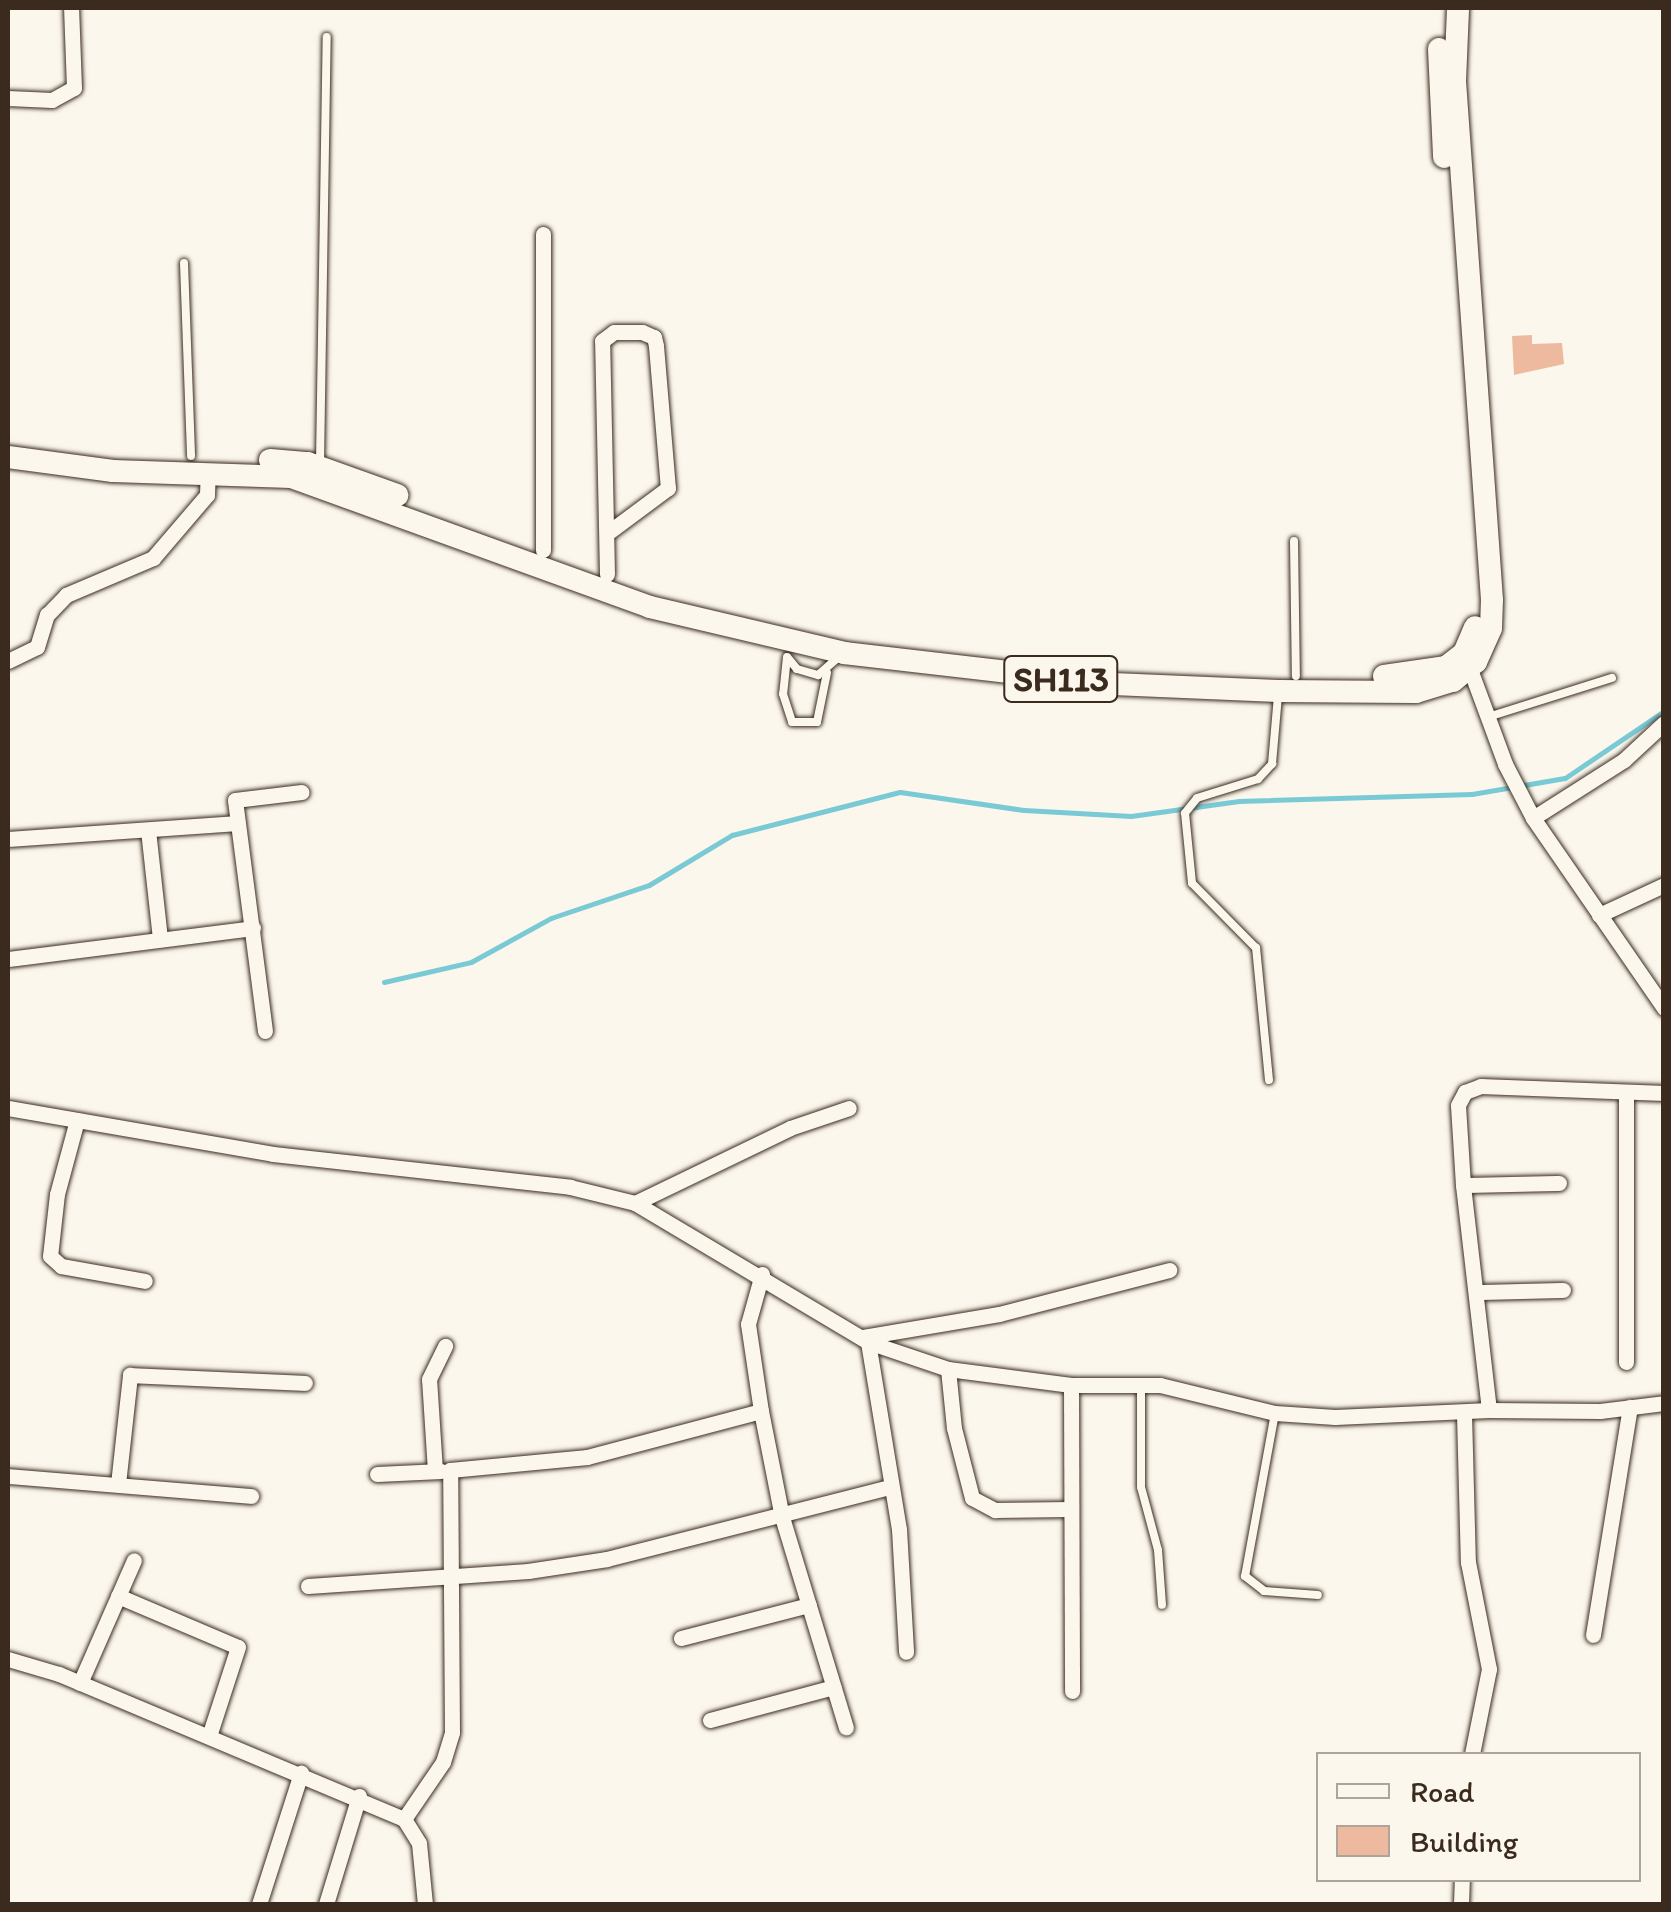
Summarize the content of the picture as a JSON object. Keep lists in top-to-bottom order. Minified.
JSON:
{"streets":{"main road":["SH113"]},"legend":["Road","Building"]}
